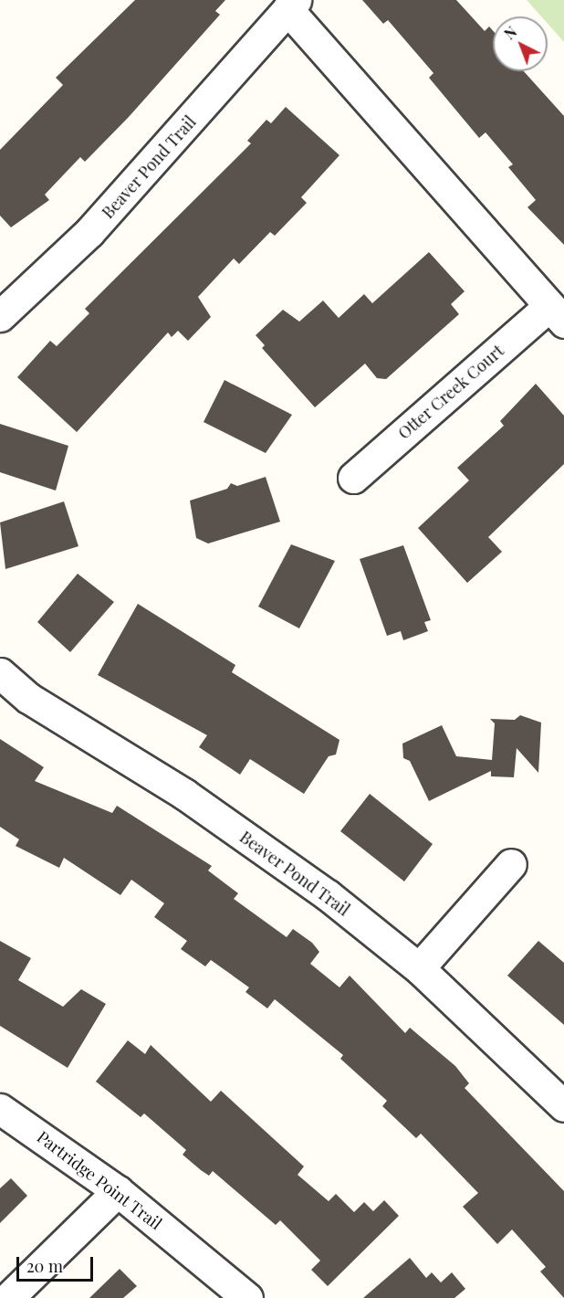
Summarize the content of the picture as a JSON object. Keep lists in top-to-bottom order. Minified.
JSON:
{"streets":{"street":["Beaver Pond Trail","Otter Creek Court","Partridge Point Trail"]},"crossings":[["Beaver Pond Trail","Otter Creek Court"]],"scale_bar":"20 m","north":"top left"}
